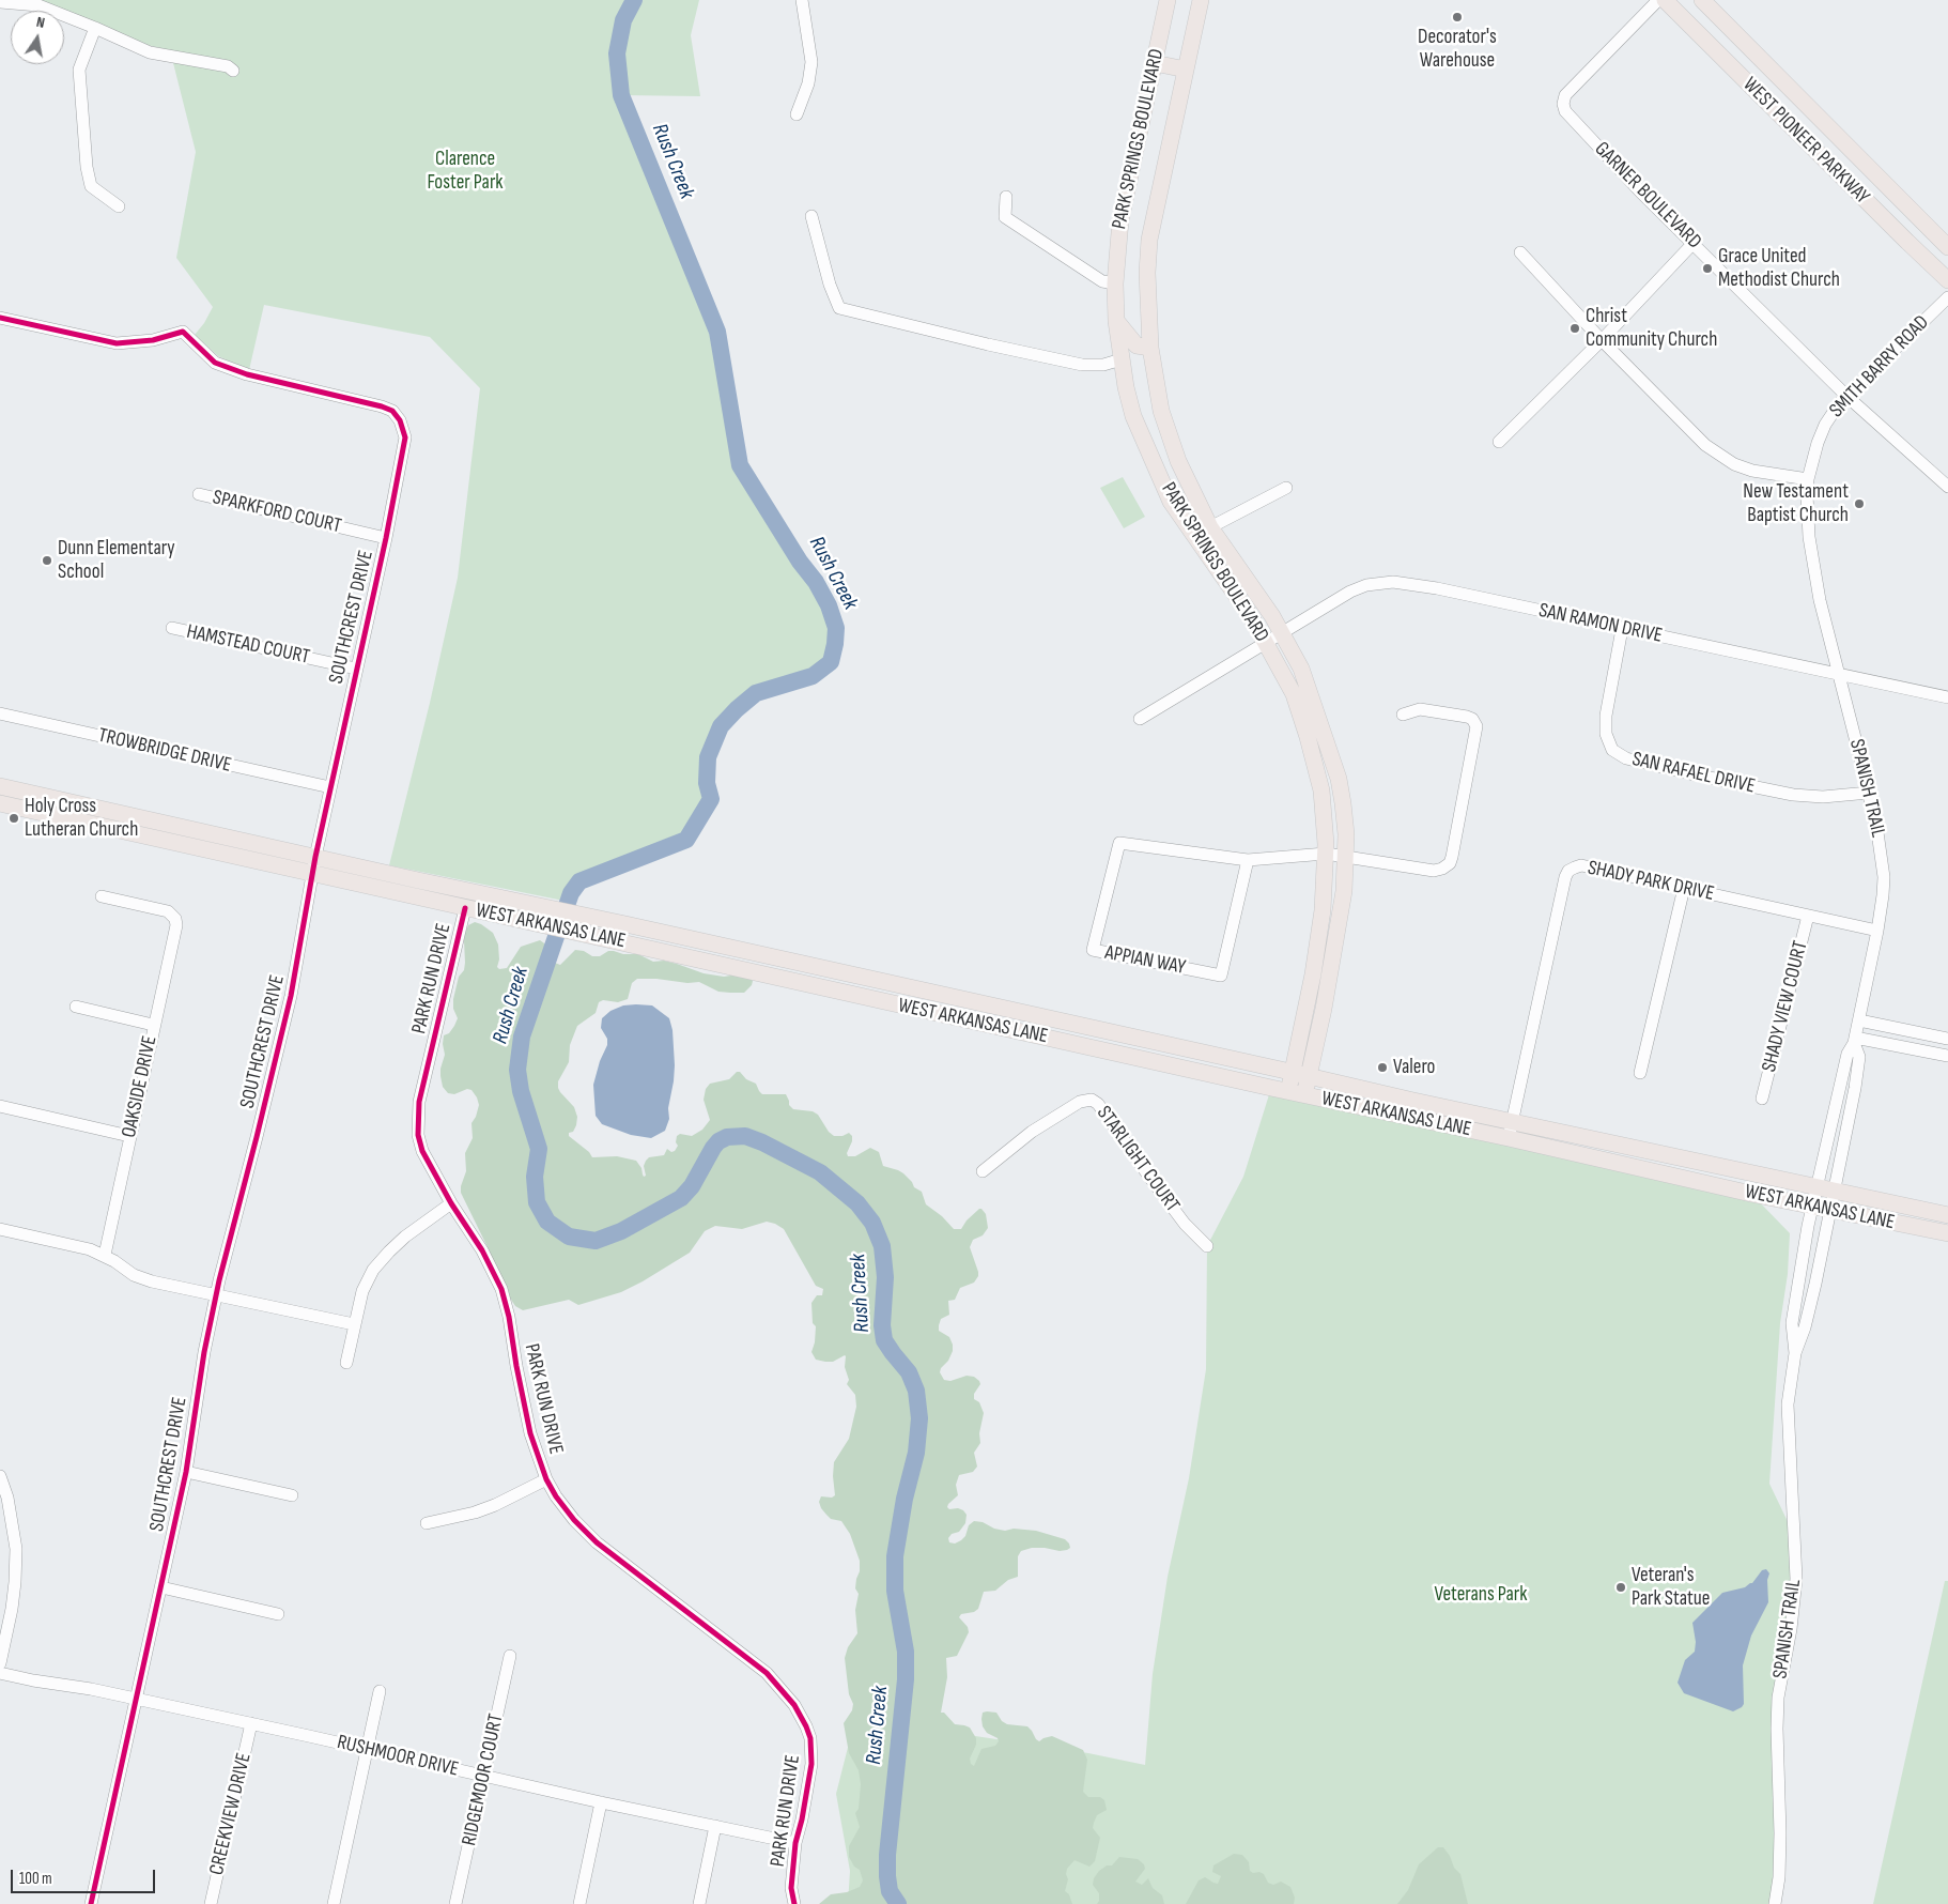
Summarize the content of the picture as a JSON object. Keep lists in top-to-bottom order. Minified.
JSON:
{"streets":{"main road":["PARK SPRINGS BOULEVARD","WEST PIONEER PARKWAY","WEST ARKANSAS LANE"],"street":["GARNER BOULEVARD","SMITH BARRY ROAD","SPARKFORD COURT","SOUTHCREST DRIVE","SAN RAMON DRIVE","HAMSTEAD COURT","TROWBRIDGE DRIVE","SAN RAFAEL DRIVE","SPANISH TRAIL","SHADY PARK DRIVE","APPIAN WAY","PARK RUN DRIVE","SHADY VIEW COURT","OAKSIDE DRIVE","STARLIGHT COURT","RUSHMOOR DRIVE","RIDGEMOOR COURT","CREEKVIEW DRIVE"]},"crossings":[["PARK SPRINGS BOULEVARD","SAN RAMON DRIVE"],["PARK SPRINGS BOULEVARD","WEST ARKANSAS LANE"],["PARK SPRINGS BOULEVARD","APPIAN WAY"],["GARNER BOULEVARD","SMITH BARRY ROAD"],["SMITH BARRY ROAD","SPANISH TRAIL"],["SPARKFORD COURT","SOUTHCREST DRIVE"],["SOUTHCREST DRIVE","HAMSTEAD COURT"],["SOUTHCREST DRIVE","TROWBRIDGE DRIVE"],["SOUTHCREST DRIVE","WEST ARKANSAS LANE"],["SOUTHCREST DRIVE","RUSHMOOR DRIVE"],["SAN RAMON DRIVE","SAN RAFAEL DRIVE"],["SAN RAMON DRIVE","SPANISH TRAIL"],["SAN RAFAEL DRIVE","SPANISH TRAIL"],["SPANISH TRAIL","SHADY PARK DRIVE"],["SPANISH TRAIL","WEST ARKANSAS LANE"],["SHADY PARK DRIVE","WEST ARKANSAS LANE"],["SHADY PARK DRIVE","SHADY VIEW COURT"],["WEST ARKANSAS LANE","PARK RUN DRIVE"],["PARK RUN DRIVE","RUSHMOOR DRIVE"],["RUSHMOOR DRIVE","RIDGEMOOR COURT"],["RUSHMOOR DRIVE","CREEKVIEW DRIVE"]],"water":["Rush Creek"],"parks":["Clarence Foster Park","Veterans Park"],"places":["Decorator's Warehouse","Grace United Methodist Church","Christ Community Church","New Testament Baptist Church","Dunn Elementary School","Holy Cross Lutheran Church","Valero","Veteran's Park Statue"],"scale_bar":"100 m","north":"top"}
